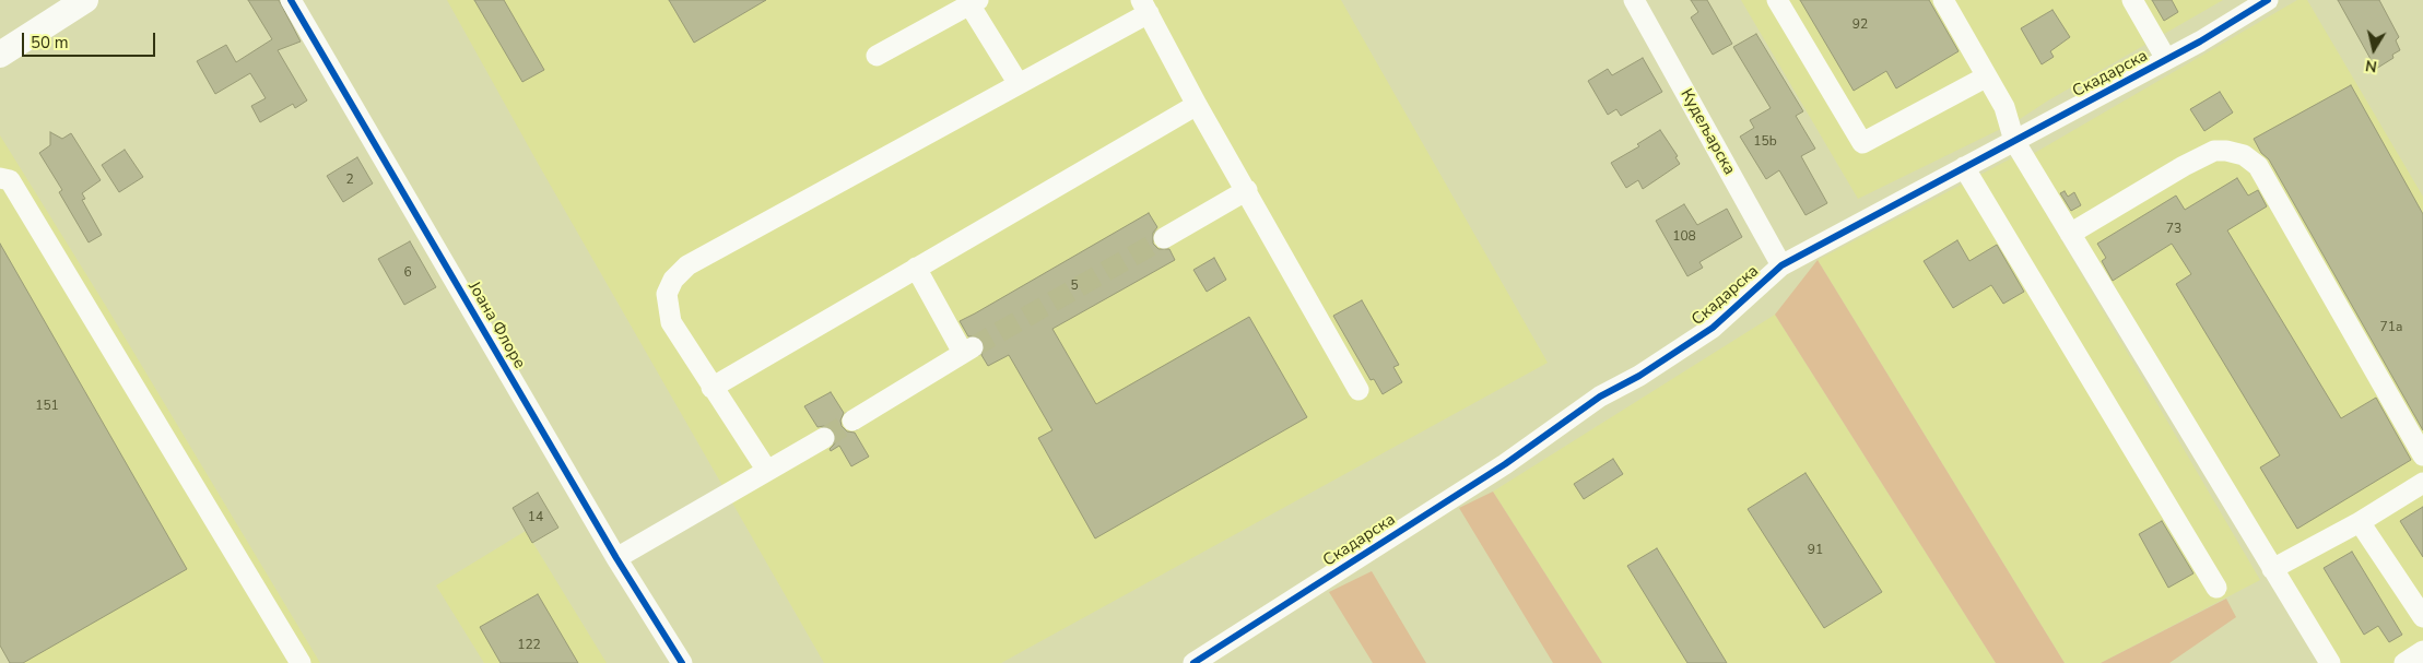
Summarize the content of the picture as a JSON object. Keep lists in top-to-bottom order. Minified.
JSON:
{"streets":{"street":["Скадарска","Кудељарска","Јоана Флоре"]},"crossings":[["Скадарска","Кудељарска"]],"house_numbers":["92","15b","2","73","108","6","5","71a","151","14","91","122"],"scale_bar":"50 m","north":"bottom"}
